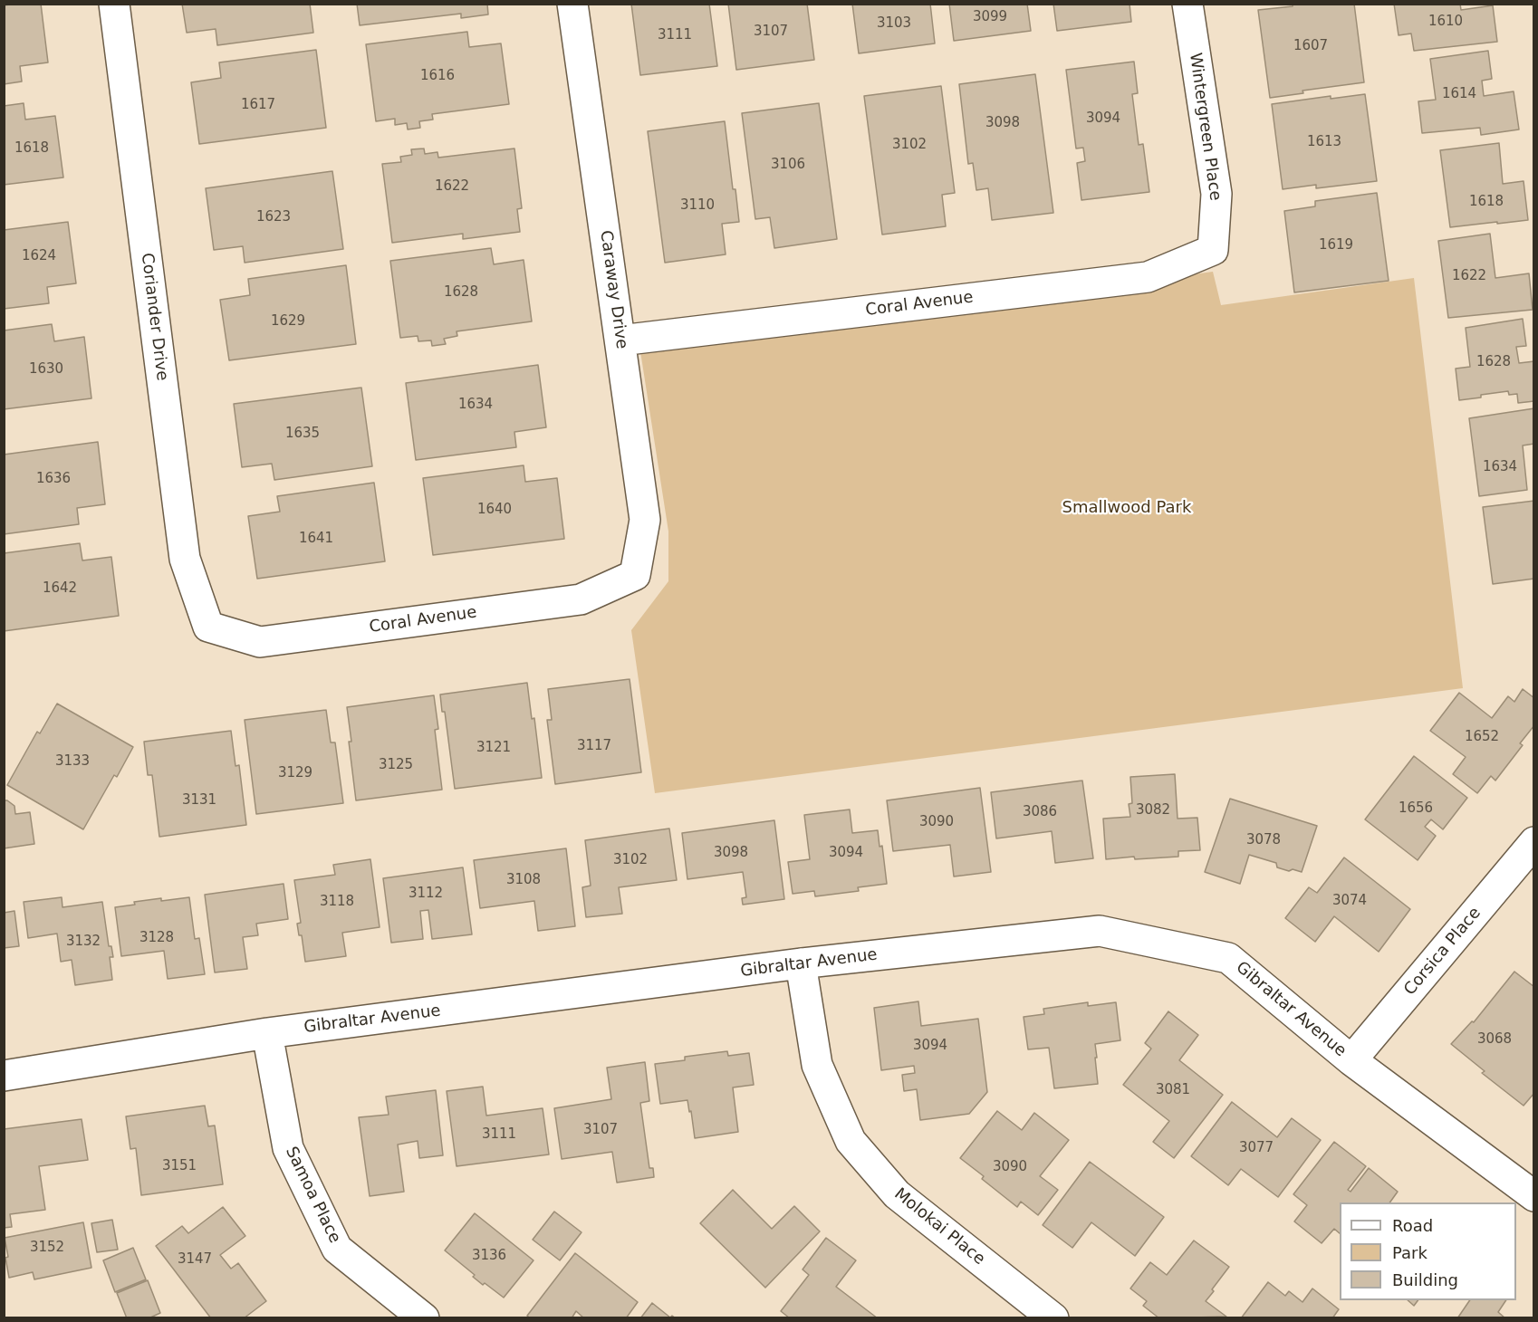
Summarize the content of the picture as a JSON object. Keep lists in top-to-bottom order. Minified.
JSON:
{"streets":{"street":["Wintergreen Place","Caraway Drive","Coral Avenue","Coriander Drive","Corsica Place","Gibraltar Avenue","Samoa Place","Molokai Place"]},"crossings":[["Wintergreen Place","Coral Avenue"],["Caraway Drive","Coral Avenue"],["Coral Avenue","Coriander Drive"],["Corsica Place","Gibraltar Avenue"],["Gibraltar Avenue","Samoa Place"],["Gibraltar Avenue","Molokai Place"]],"parks":["Smallwood Park"],"house_numbers":["3099","1610","3103","3107","3111","1607","1616","1614","1617","3094","3098","1613","3102","1618","3106","1622","1618","3110","1623","1619","1624","1622","1628","1629","1628","1630","1634","1635","1634","1636","1640","1641","1642","1652","3117","3121","3133","3125","3129","3131","1656","3082","3086","3090","3078","3098","3094","3102","3108","3112","3074","3118","3128","3132","3068","3094","3081","3107","3111","3077","3151","3090","3152","3136","3147"],"legend":["Road","Park","Building"]}
